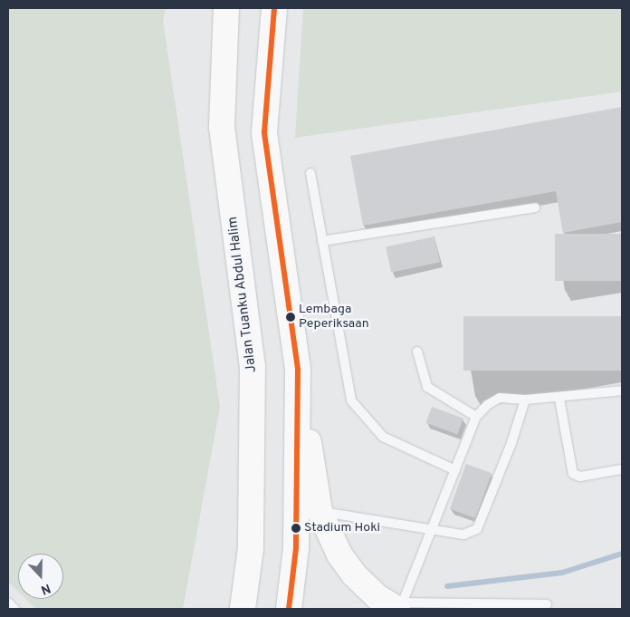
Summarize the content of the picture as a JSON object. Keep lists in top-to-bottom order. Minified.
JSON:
{"streets":{"main road":["Jalan Tuanku Abdul Halim"]},"places":["Lembaga Peperiksaan","Stadium Hoki"],"north":"bottom"}
